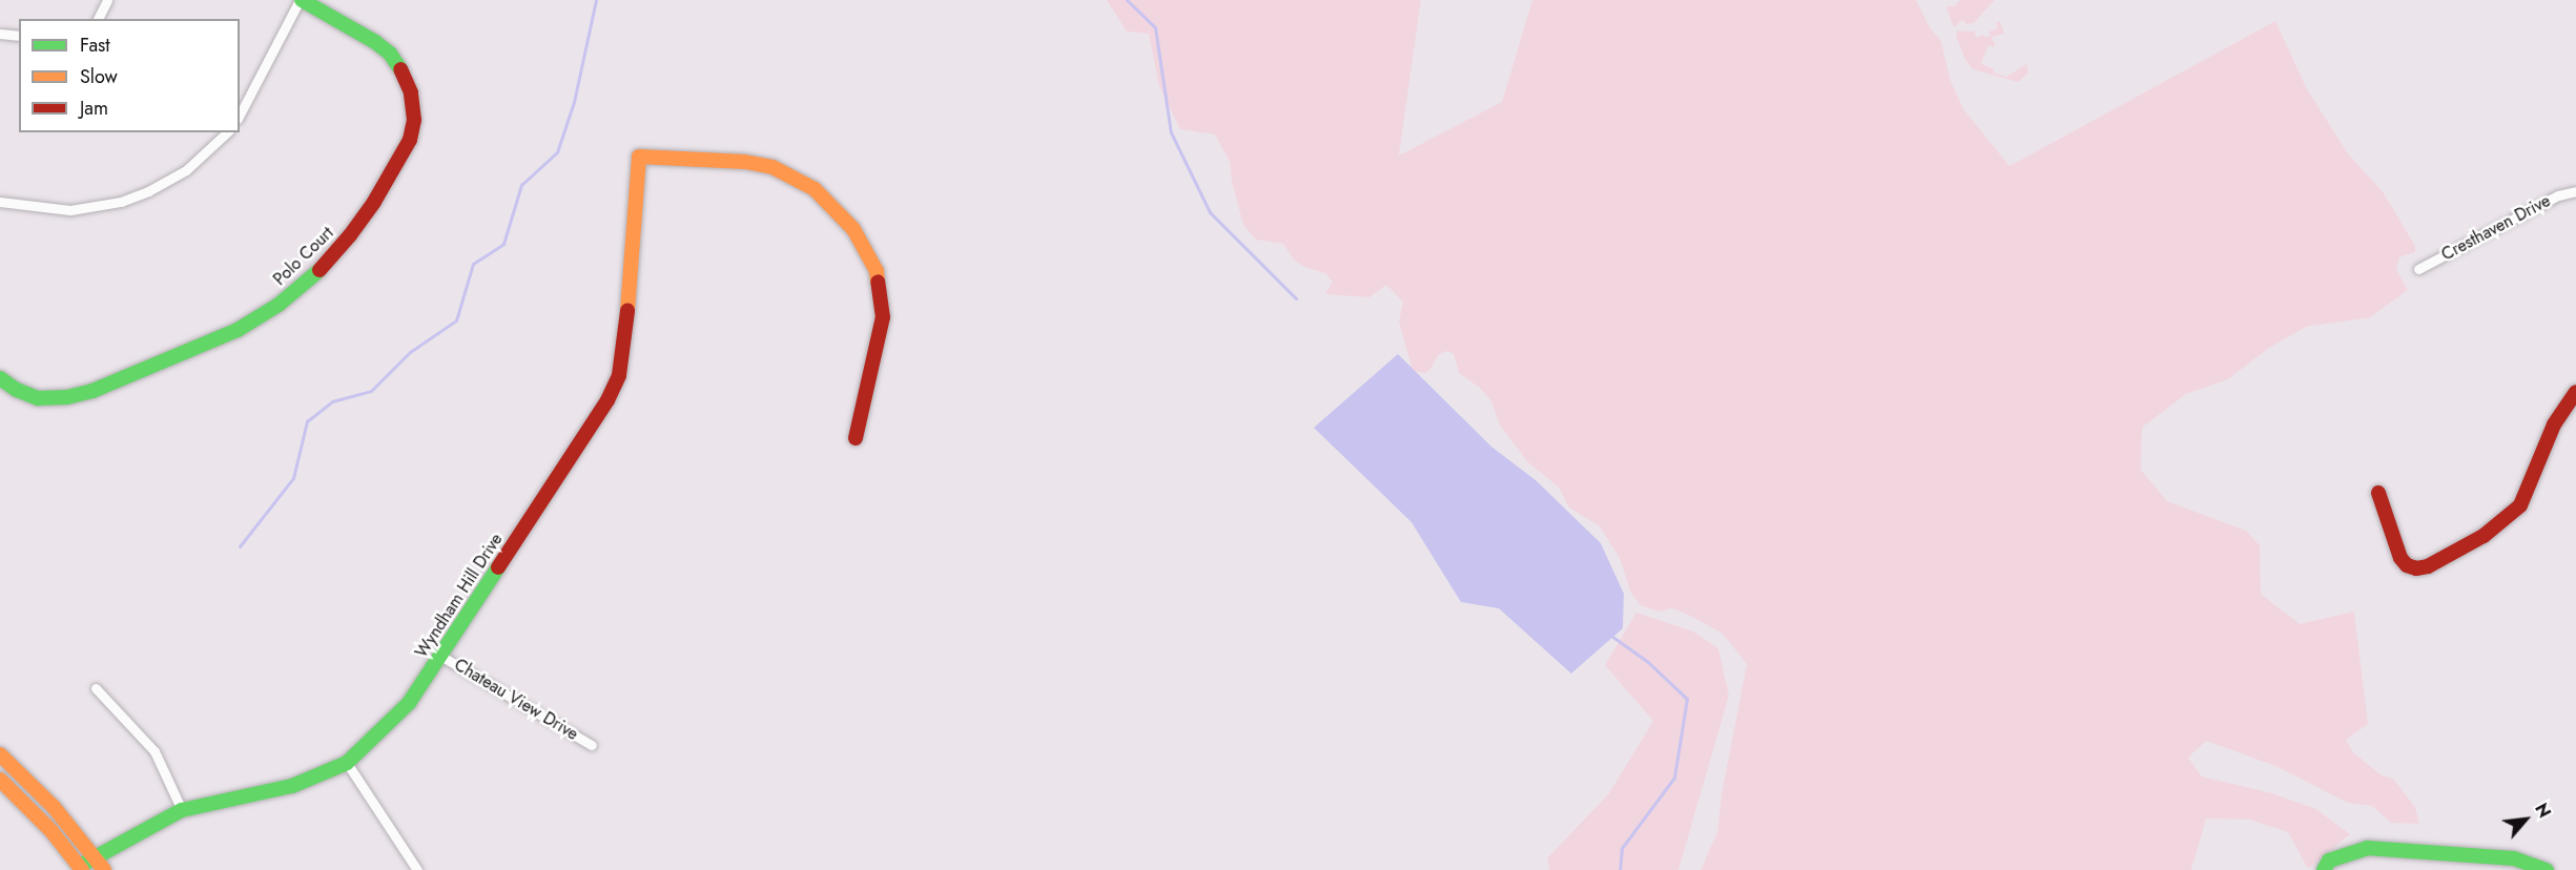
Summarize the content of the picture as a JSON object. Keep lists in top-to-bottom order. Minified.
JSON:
{"streets":{"street":["Cresthaven Drive","Polo Court","Wyndham Hill Drive","Chateau View Drive"]},"crossings":[["Wyndham Hill Drive","Chateau View Drive"]],"legend":["Fast","Slow","Jam"],"north":"top right"}
